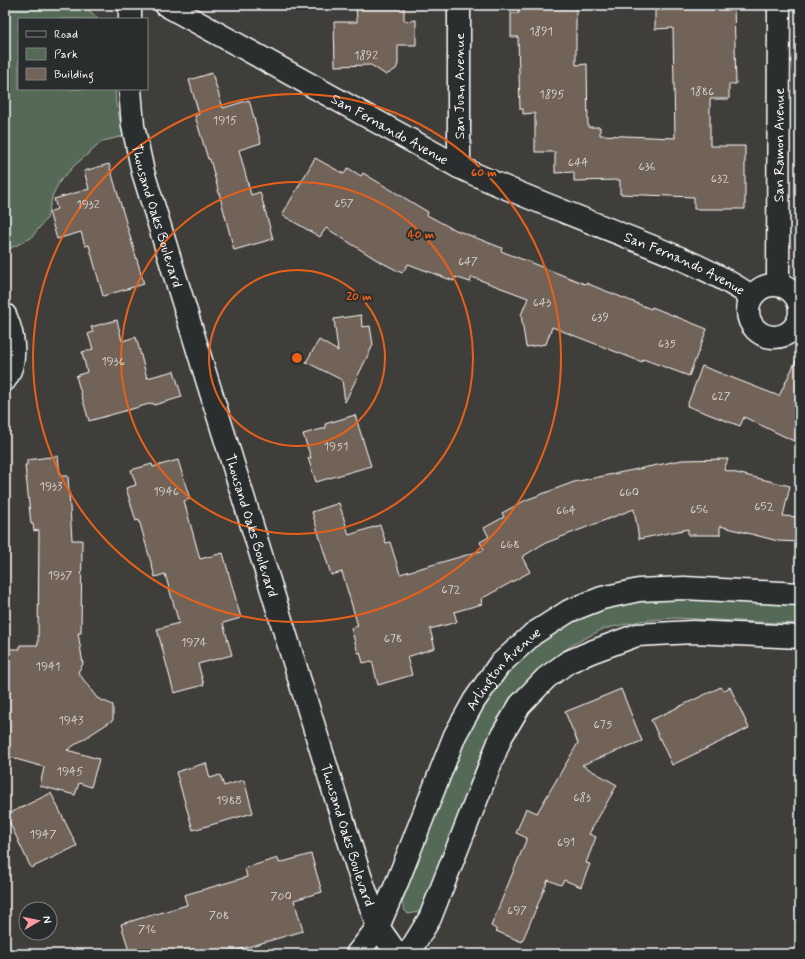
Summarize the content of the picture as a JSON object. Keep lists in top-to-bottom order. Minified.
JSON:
{"streets":{"street":["San Juan Avenue","San Fernando Avenue","San Ramon Avenue","Thousand Oaks Boulevard","Arlington Avenue"]},"crossings":[["San Juan Avenue","San Fernando Avenue"],["San Fernando Avenue","San Ramon Avenue"],["Thousand Oaks Boulevard","Arlington Avenue"]],"house_numbers":["1891","1892","1886","1895","1915","644","636","632","657","1932","647","643","639","635","1936","627","1951","1933","1946","660","652","656","664","668","1937","672","678","1974","1941","1943","675","1945","683","1988","1947","691","700","697","708","716"],"legend":["Road","Park","Building"],"north":"right","rings":["60 m","40 m","20 m"]}
